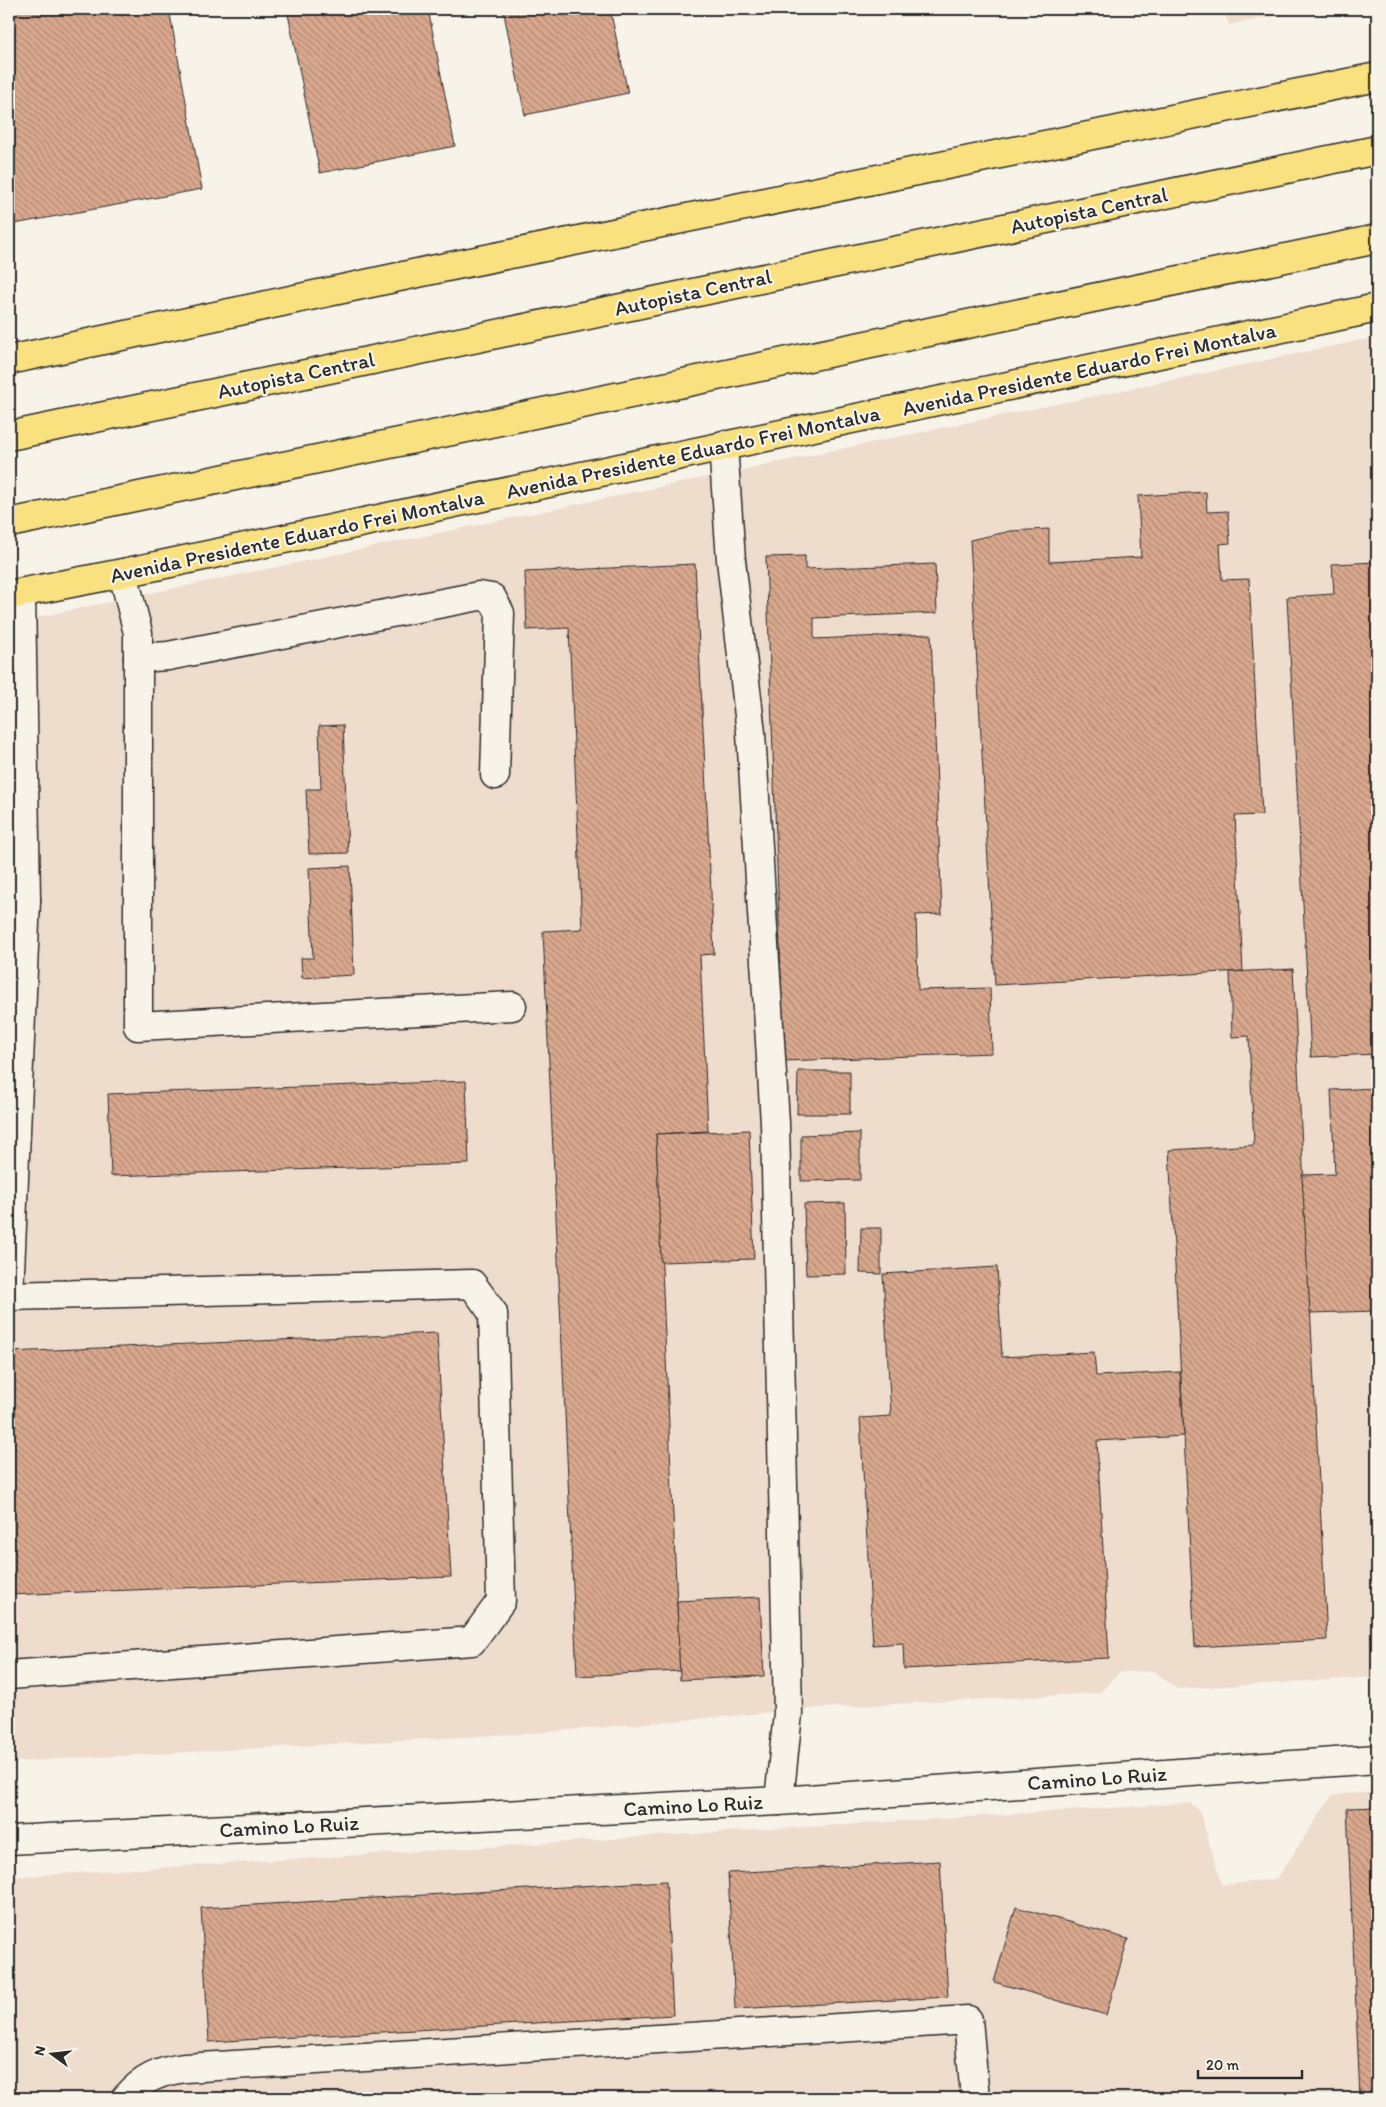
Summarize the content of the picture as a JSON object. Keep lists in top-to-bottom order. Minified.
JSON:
{"streets":{"main road":["Autopista Central","Avenida Presidente Eduardo Frei Montalva"],"street":["Camino Lo Ruiz"]},"scale_bar":"20 m","north":"left"}
